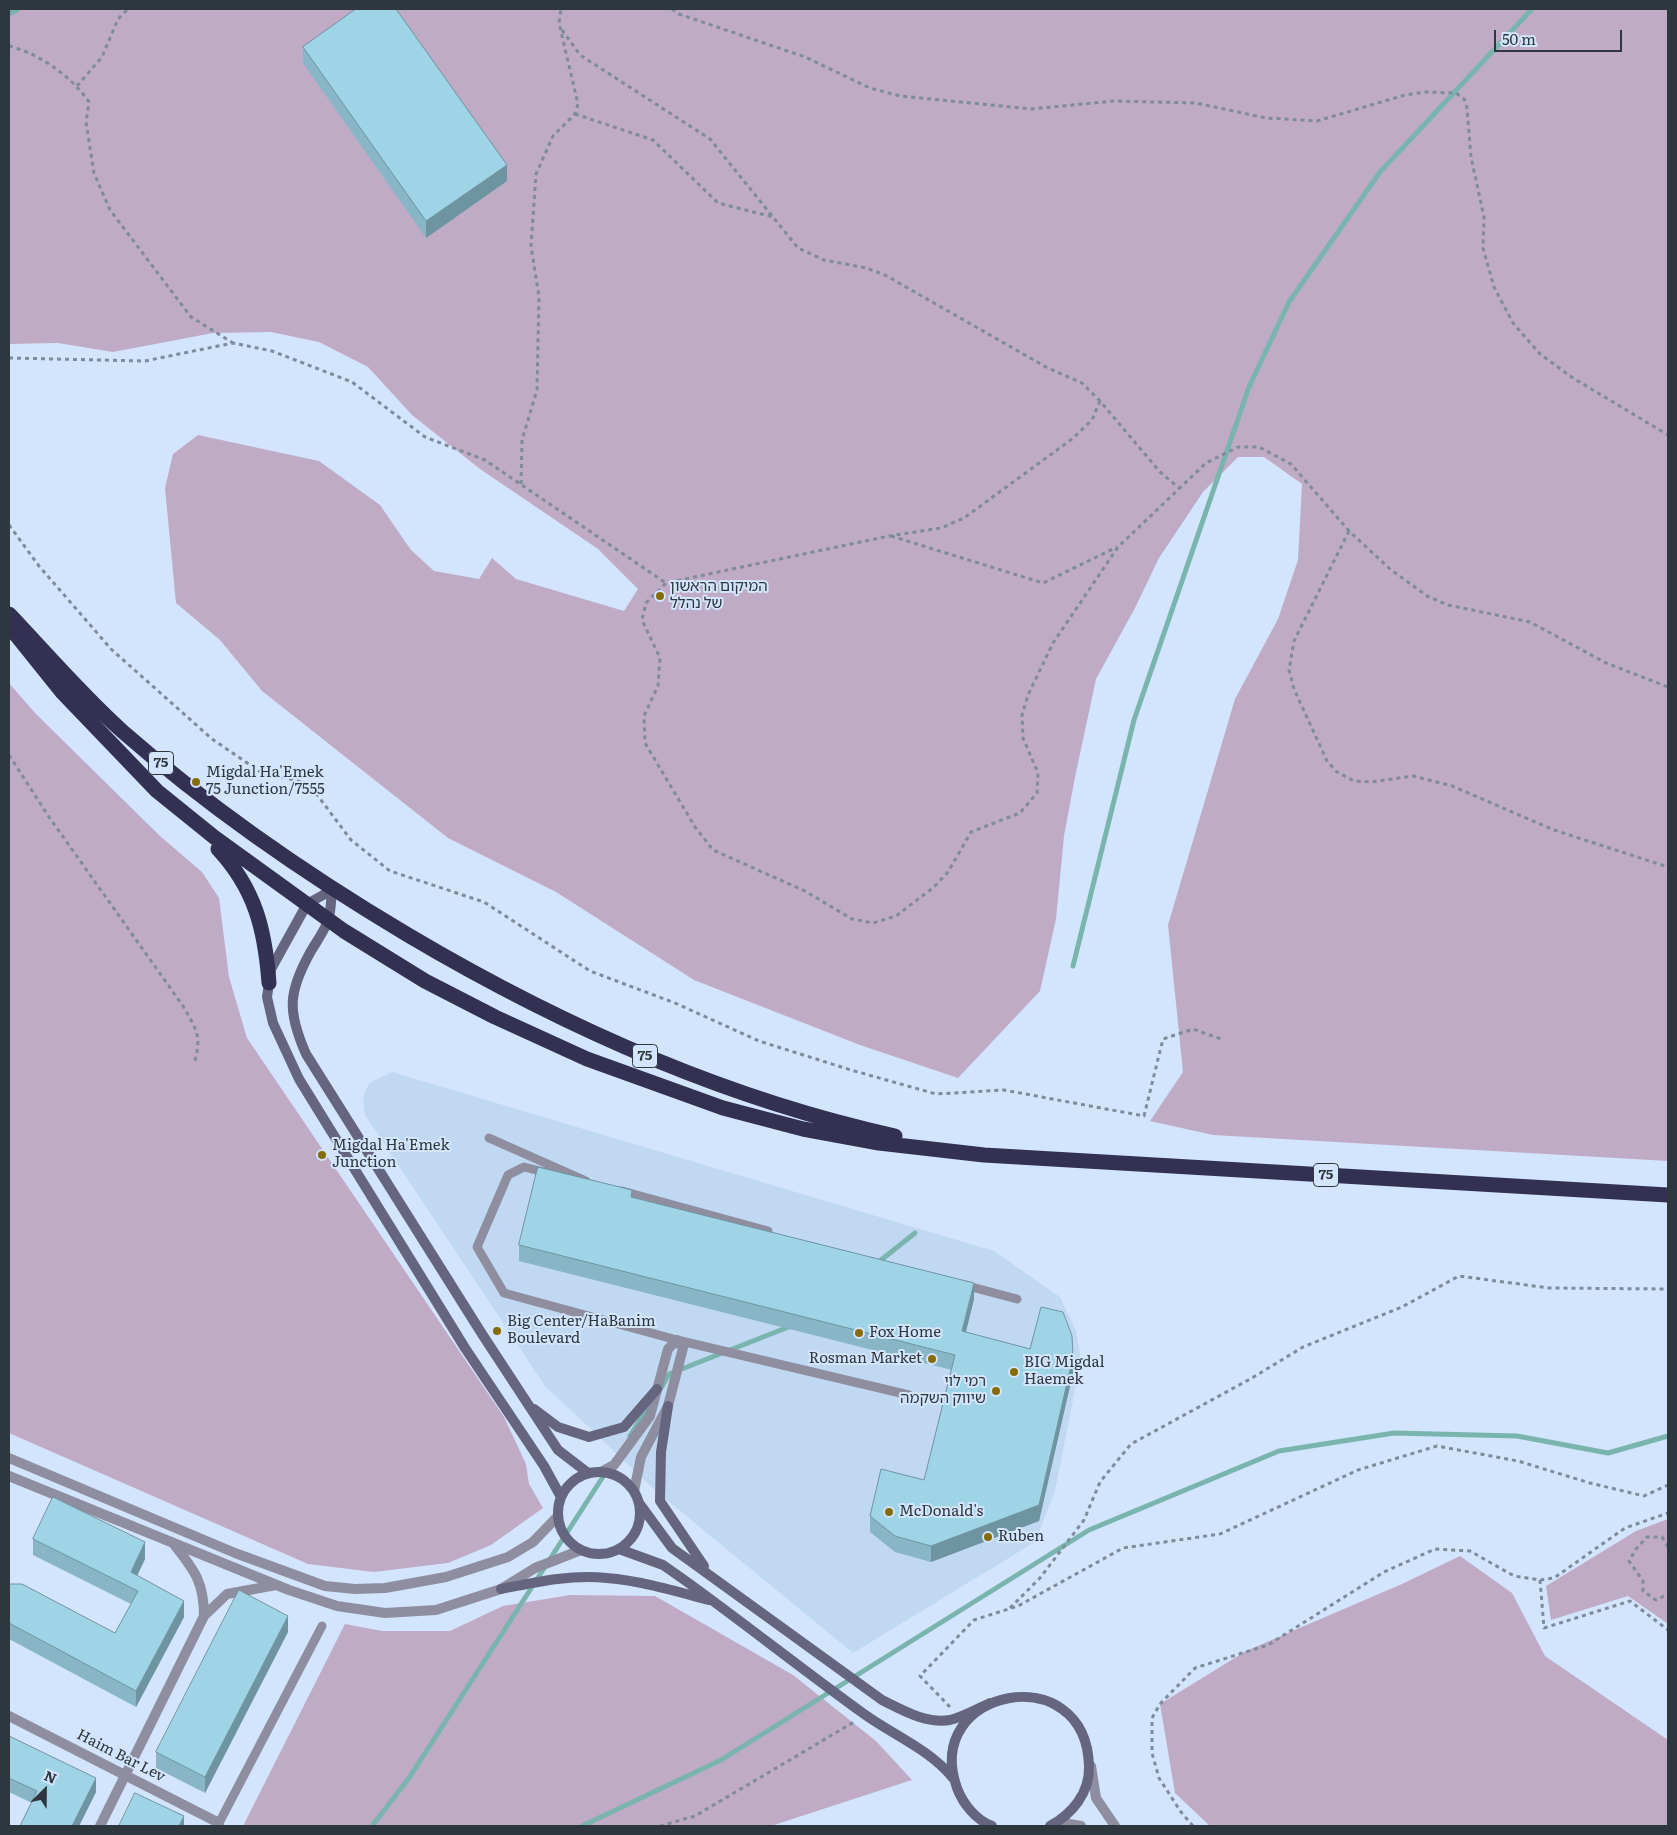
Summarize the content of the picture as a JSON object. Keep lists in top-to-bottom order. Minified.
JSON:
{"streets":{"highway":["75"],"street":["Haim Bar Lev"]},"places":["המיקום הראשון של נהלל","Migdal Ha'Emek 75 Junction/7555","Migdal Ha'Emek Junction","Big Center/HaBanim Boulevard","Fox Home","Rosman Market","BIG Migdal Haemek","רמי לוי שיווק השקמה","McDonald's","Ruben"],"scale_bar":"50 m","north":"top right"}
